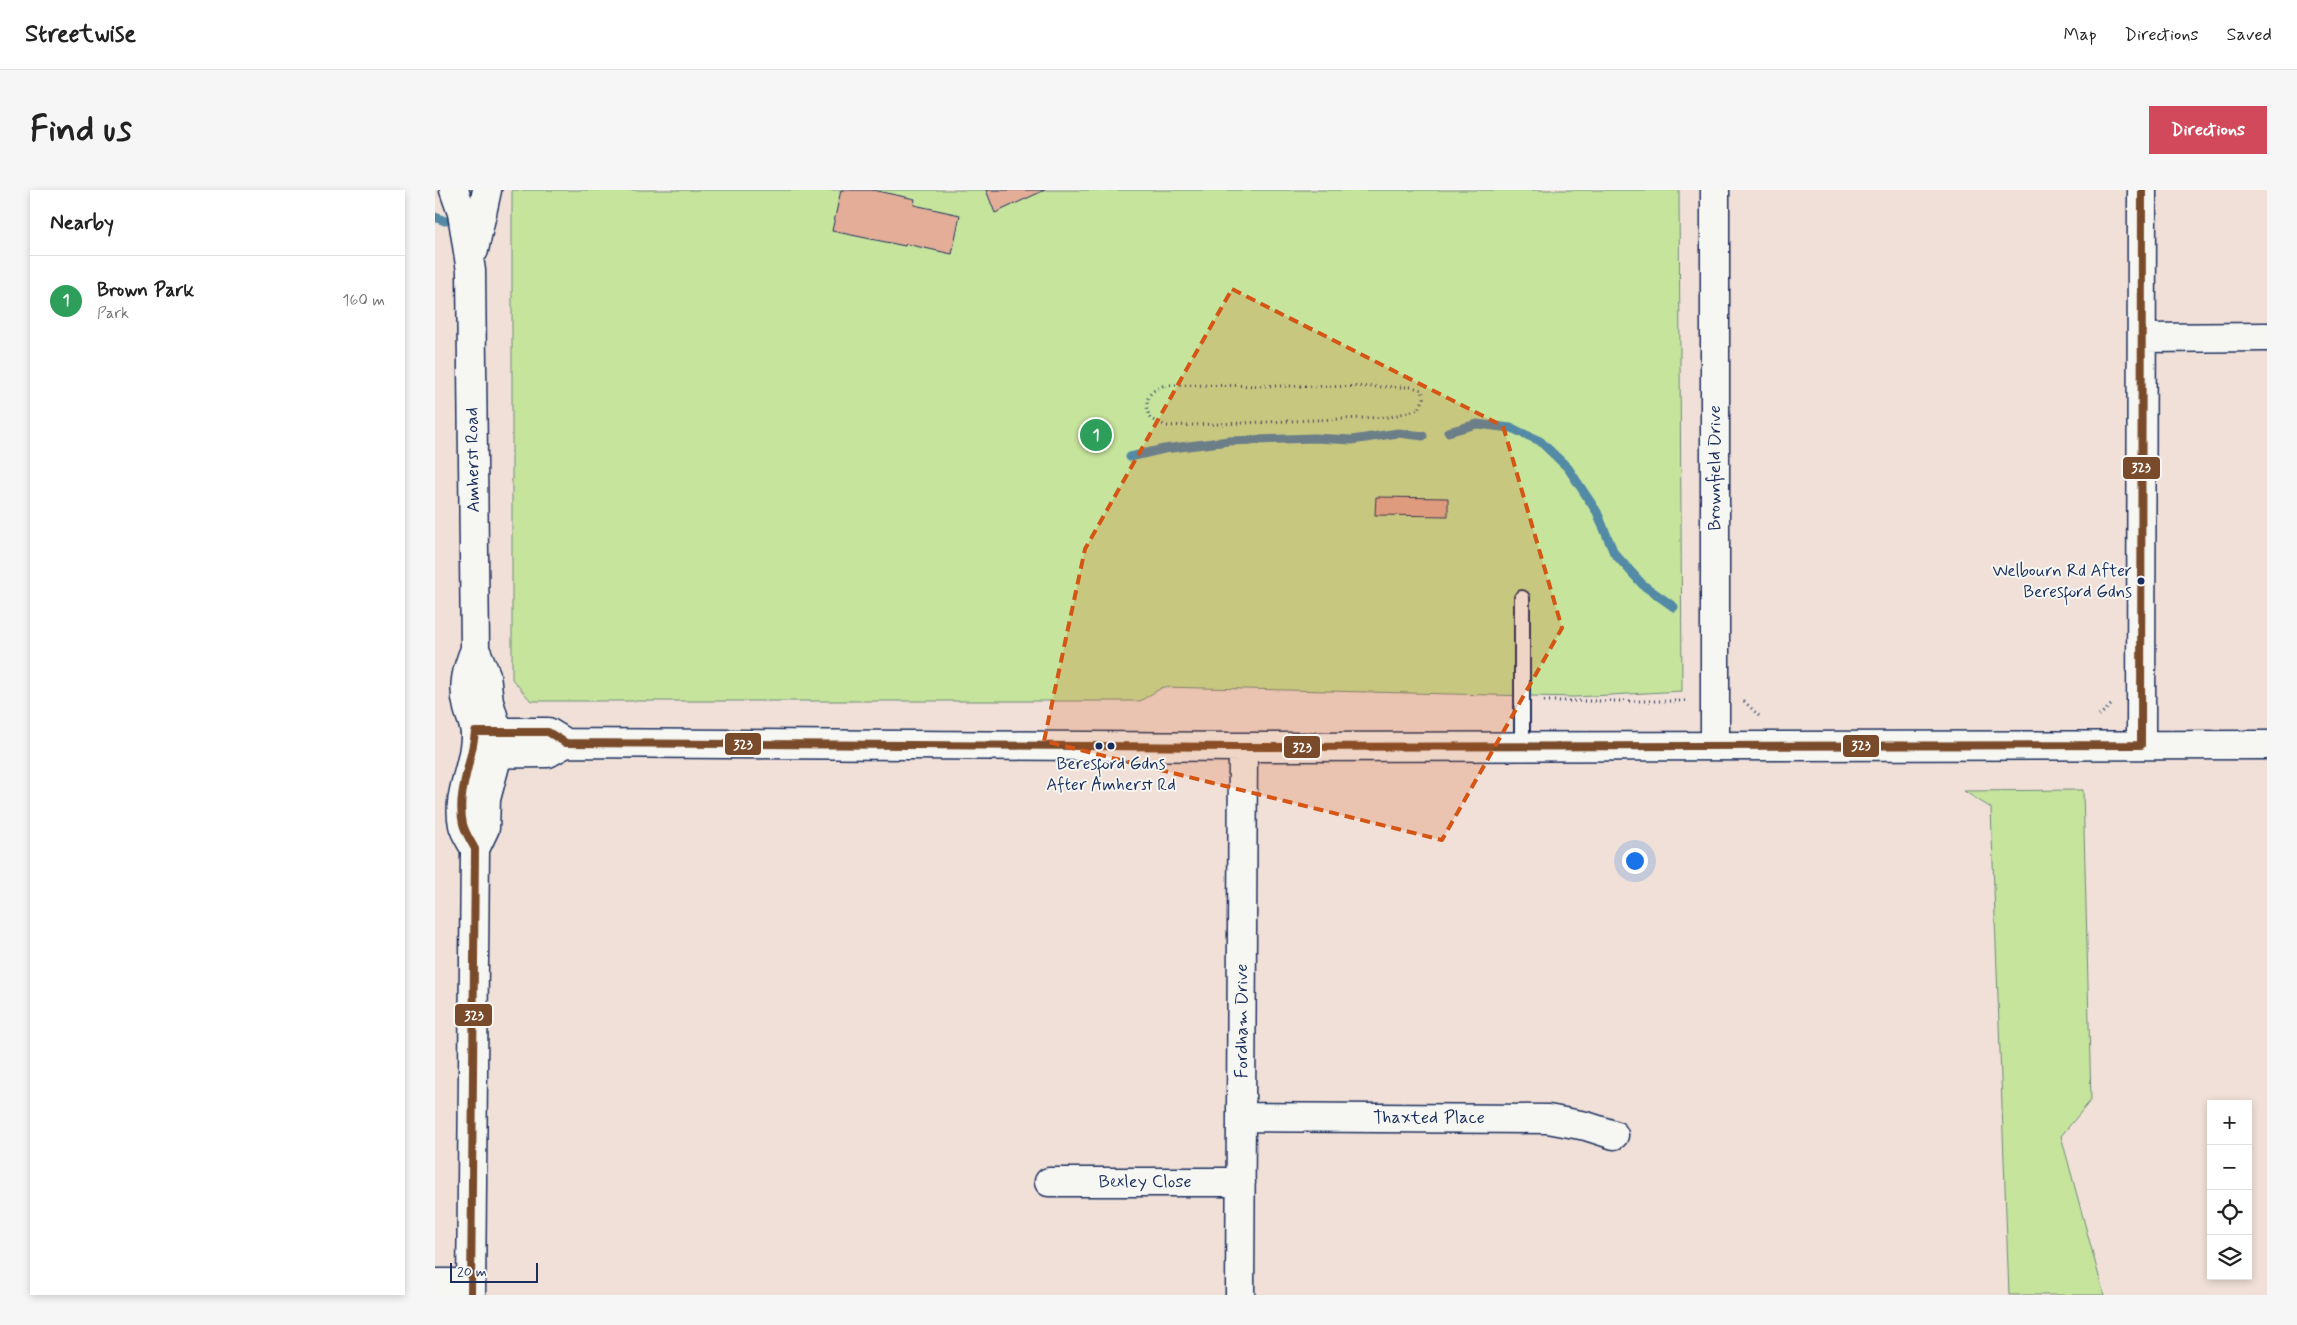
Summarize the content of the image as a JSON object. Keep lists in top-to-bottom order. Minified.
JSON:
{"streets":{"street":["Amherst Road","Brownfield Drive","Fordham Drive","Thaxted Place","Bexley Close"]},"crossings":[["Fordham Drive","Thaxted Place"],["Fordham Drive","Bexley Close"]],"places":["Welbourn Rd After Beresford Gdns","Beresford Gdns After Amherst Rd"],"lines":["transit line 323"],"scale_bar":"20 m","page":{"header":"Streetwise","nav":["Map","Directions","Saved"],"buttons":"Directions","title":"Find us","heading":"Nearby","list":[{"mark":"1","name":"Brown Park","note":"Park","value":"160 m"}],"pins":"1","map_buttons":["+","−"],"scale":"20 m"}}
